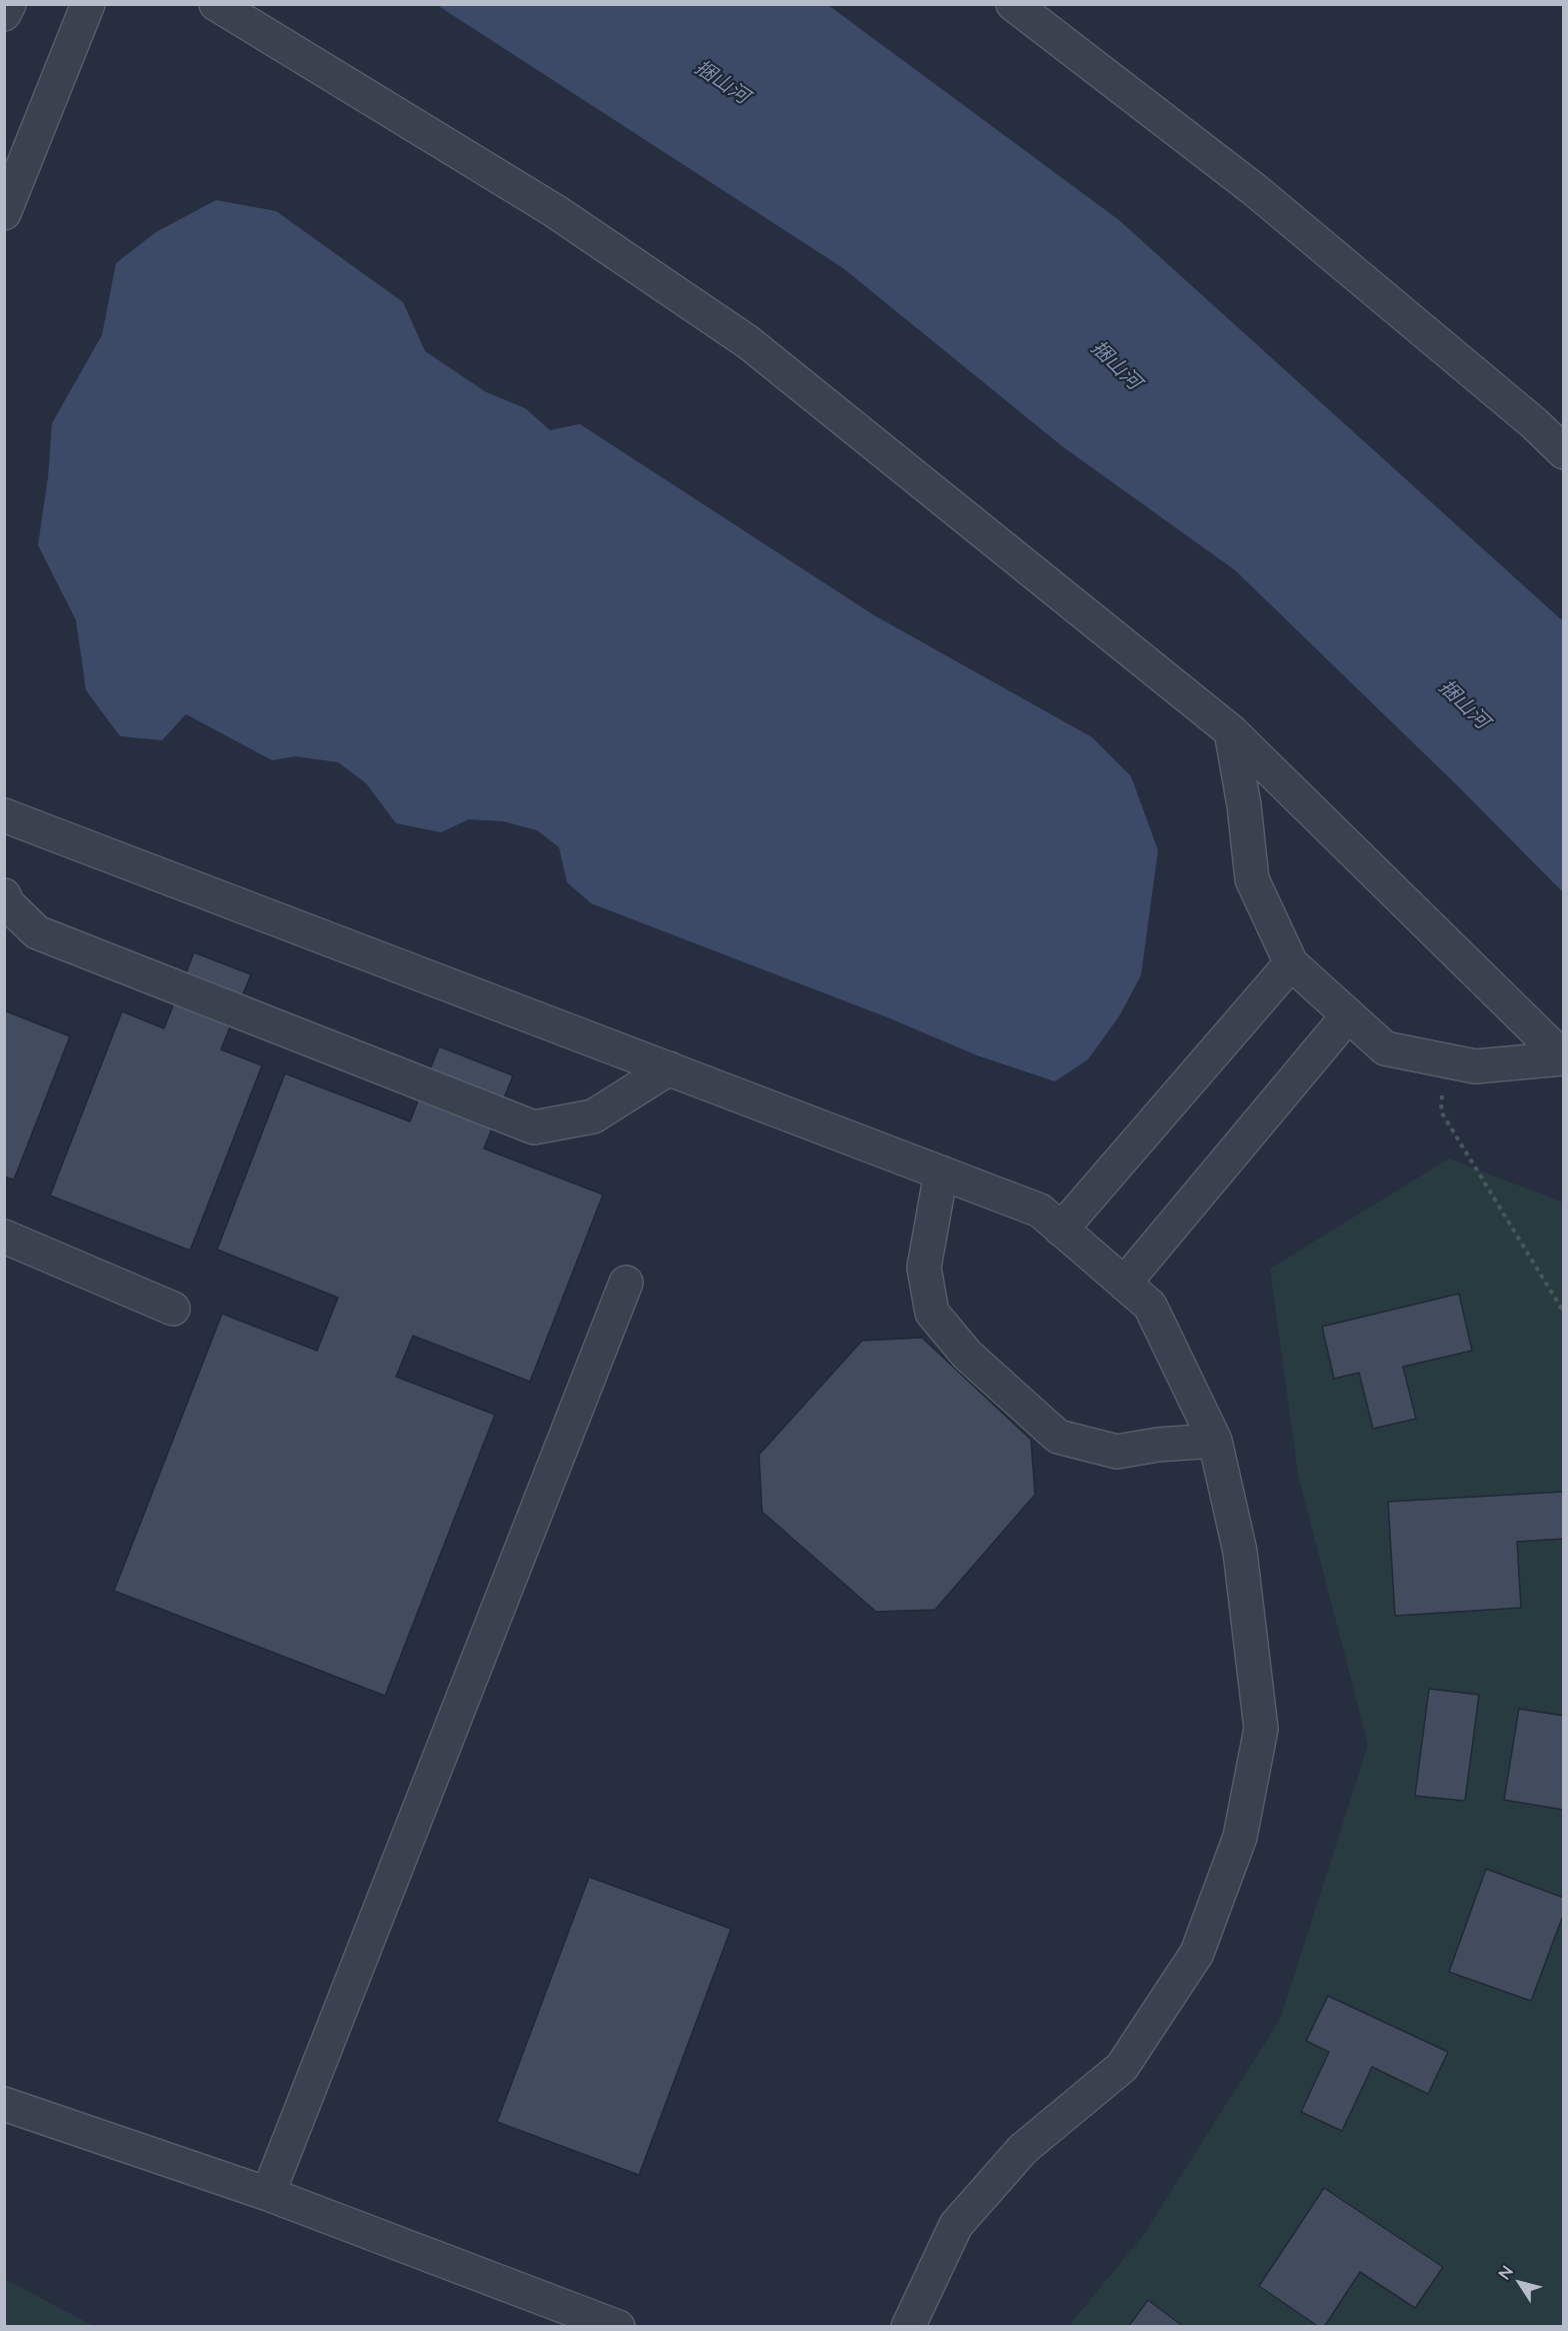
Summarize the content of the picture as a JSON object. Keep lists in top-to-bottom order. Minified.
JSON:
{"water":["捆山河"],"north":"top left"}
